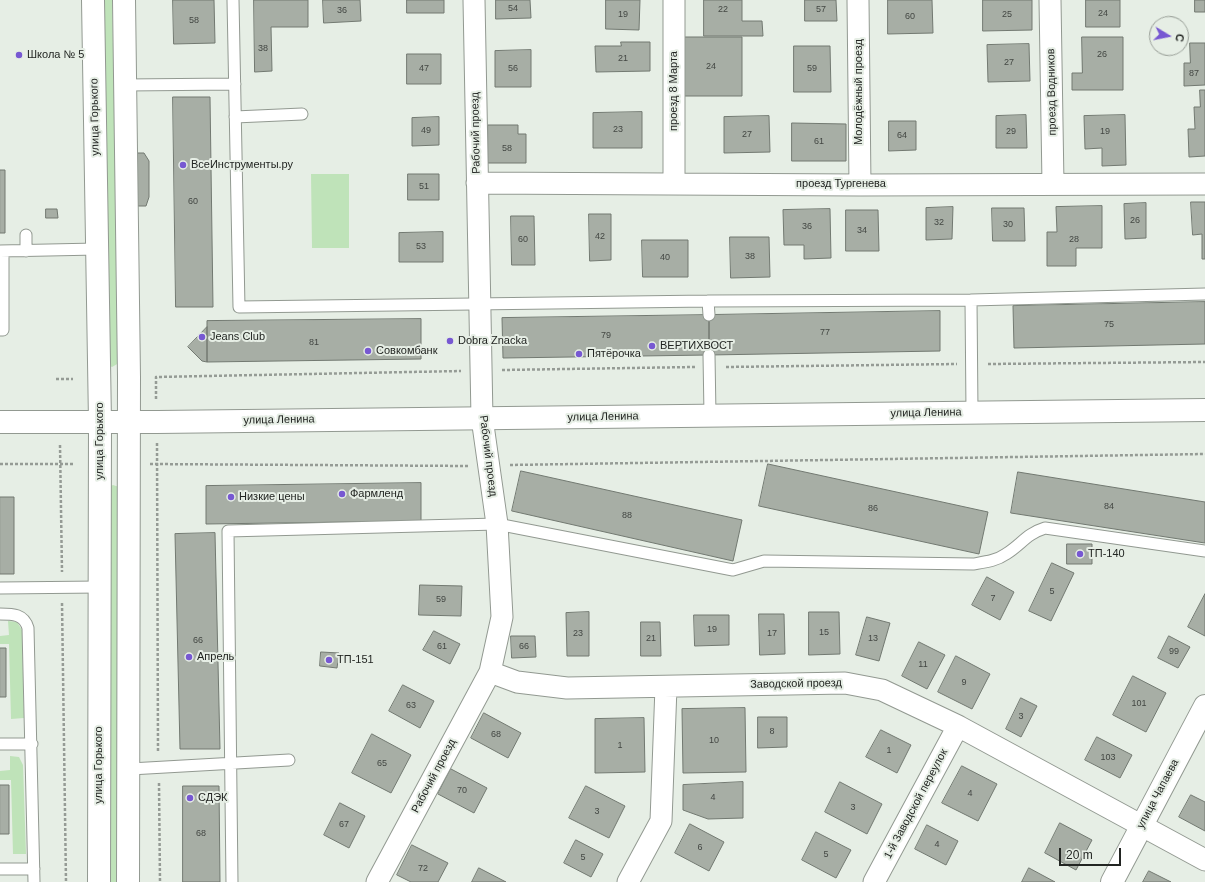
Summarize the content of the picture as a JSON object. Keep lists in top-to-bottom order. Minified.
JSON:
{"streets":{"main road":["улица Горького","улица Ленина","улица Чапаева"],"street":["проезд 8 Марта","Молодёжный проезд","проезд Водников","Рабочий проезд","проезд Тургенева","Заводской проезд","1-й Заводской переулок"]},"crossings":[["проезд 8 Марта","проезд Тургенева"],["Молодёжный проезд","проезд Тургенева"],["проезд Водников","проезд Тургенева"],["улица Горького","улица Ленина"],["Рабочий проезд","проезд Тургенева"],["Рабочий проезд","улица Ленина"],["Рабочий проезд","Заводской проезд"],["Заводской проезд","улица Чапаева"],["Заводской проезд","1-й Заводской переулок"]],"places":["Школа № 5","ВсеИнструменты.ру","Jeans Club","Dobra Znacka","ВЕРТИХВОСТ","Совкомбанк","Пятёрочка","Фармленд","Низкие цены","ТП-140","Апрель","ТП-151","СДЭК"],"house_numbers":["54","22","57","36","24","19","25","60","58","38","26","21","27","24","47","56","59","87","23","49","29","19","27","64","61","58","51","60","26","32","30","36","34","42","60","28","53","38","40","75","77","79","81","84","86","88","5","7","59","19","15","23","17","21","13","66","61","66","99","11","9","101","63","3","8","68","10","1","1","103","65","70","4","4","3","3","67","68","4","6","5","5","72"],"scale_bar":"20 m","north":"right"}
